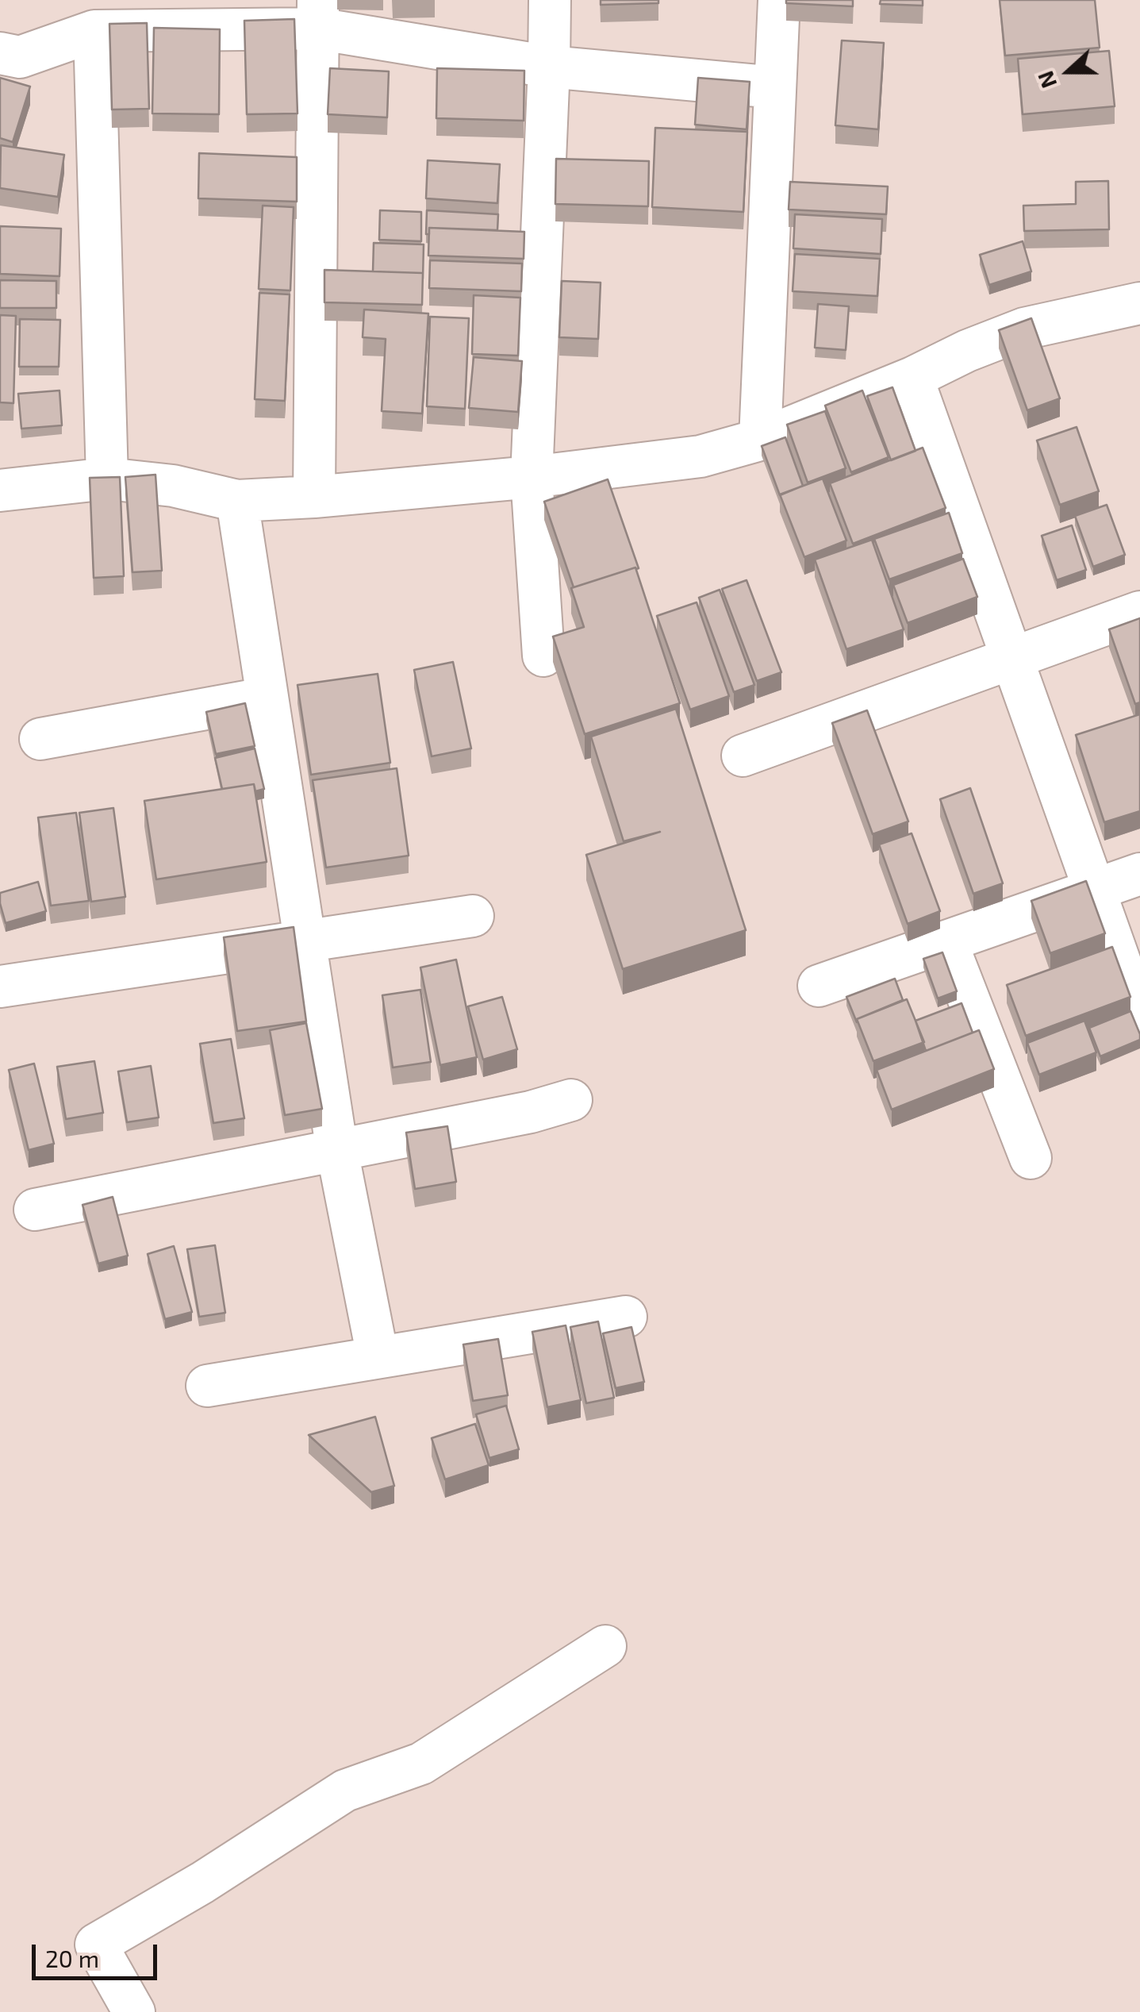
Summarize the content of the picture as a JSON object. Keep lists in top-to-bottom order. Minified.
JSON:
{"scale_bar":"20 m","north":"left"}
